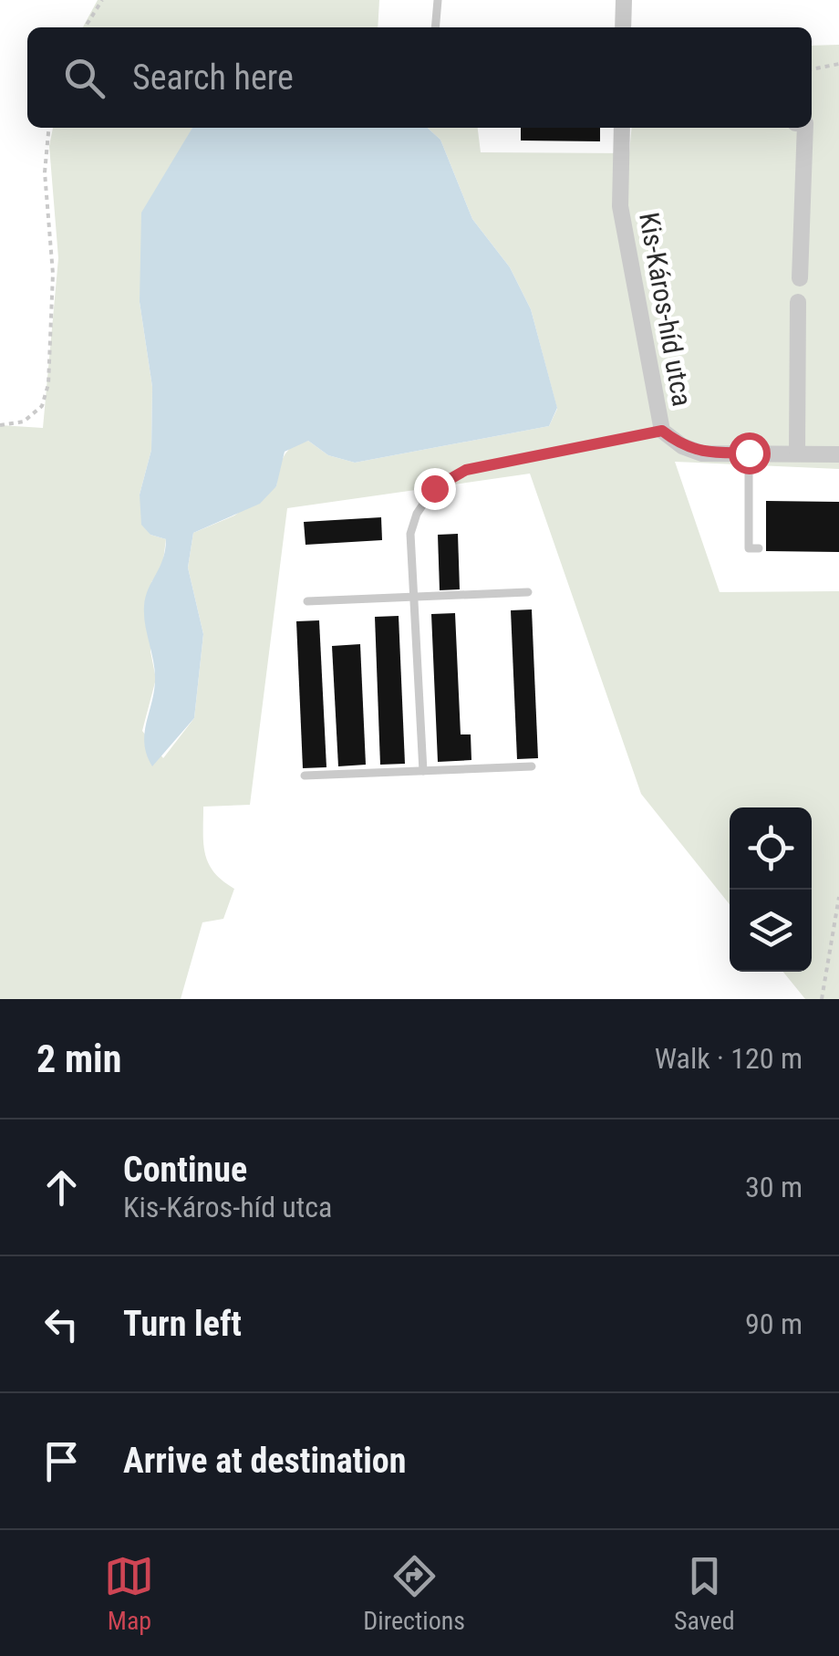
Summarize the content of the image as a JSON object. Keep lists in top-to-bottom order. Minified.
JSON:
{"streets":{"street":["Kis-Káros-híd utca"]},"page":{"search":"Search here","heading":["2 min","Walk · 120 m"],"list":[["Continue","Kis-Káros-híd utca","30 m"],["Turn left","90 m"],"Arrive at destination"],"nav":["Map","Directions","Saved"]}}
